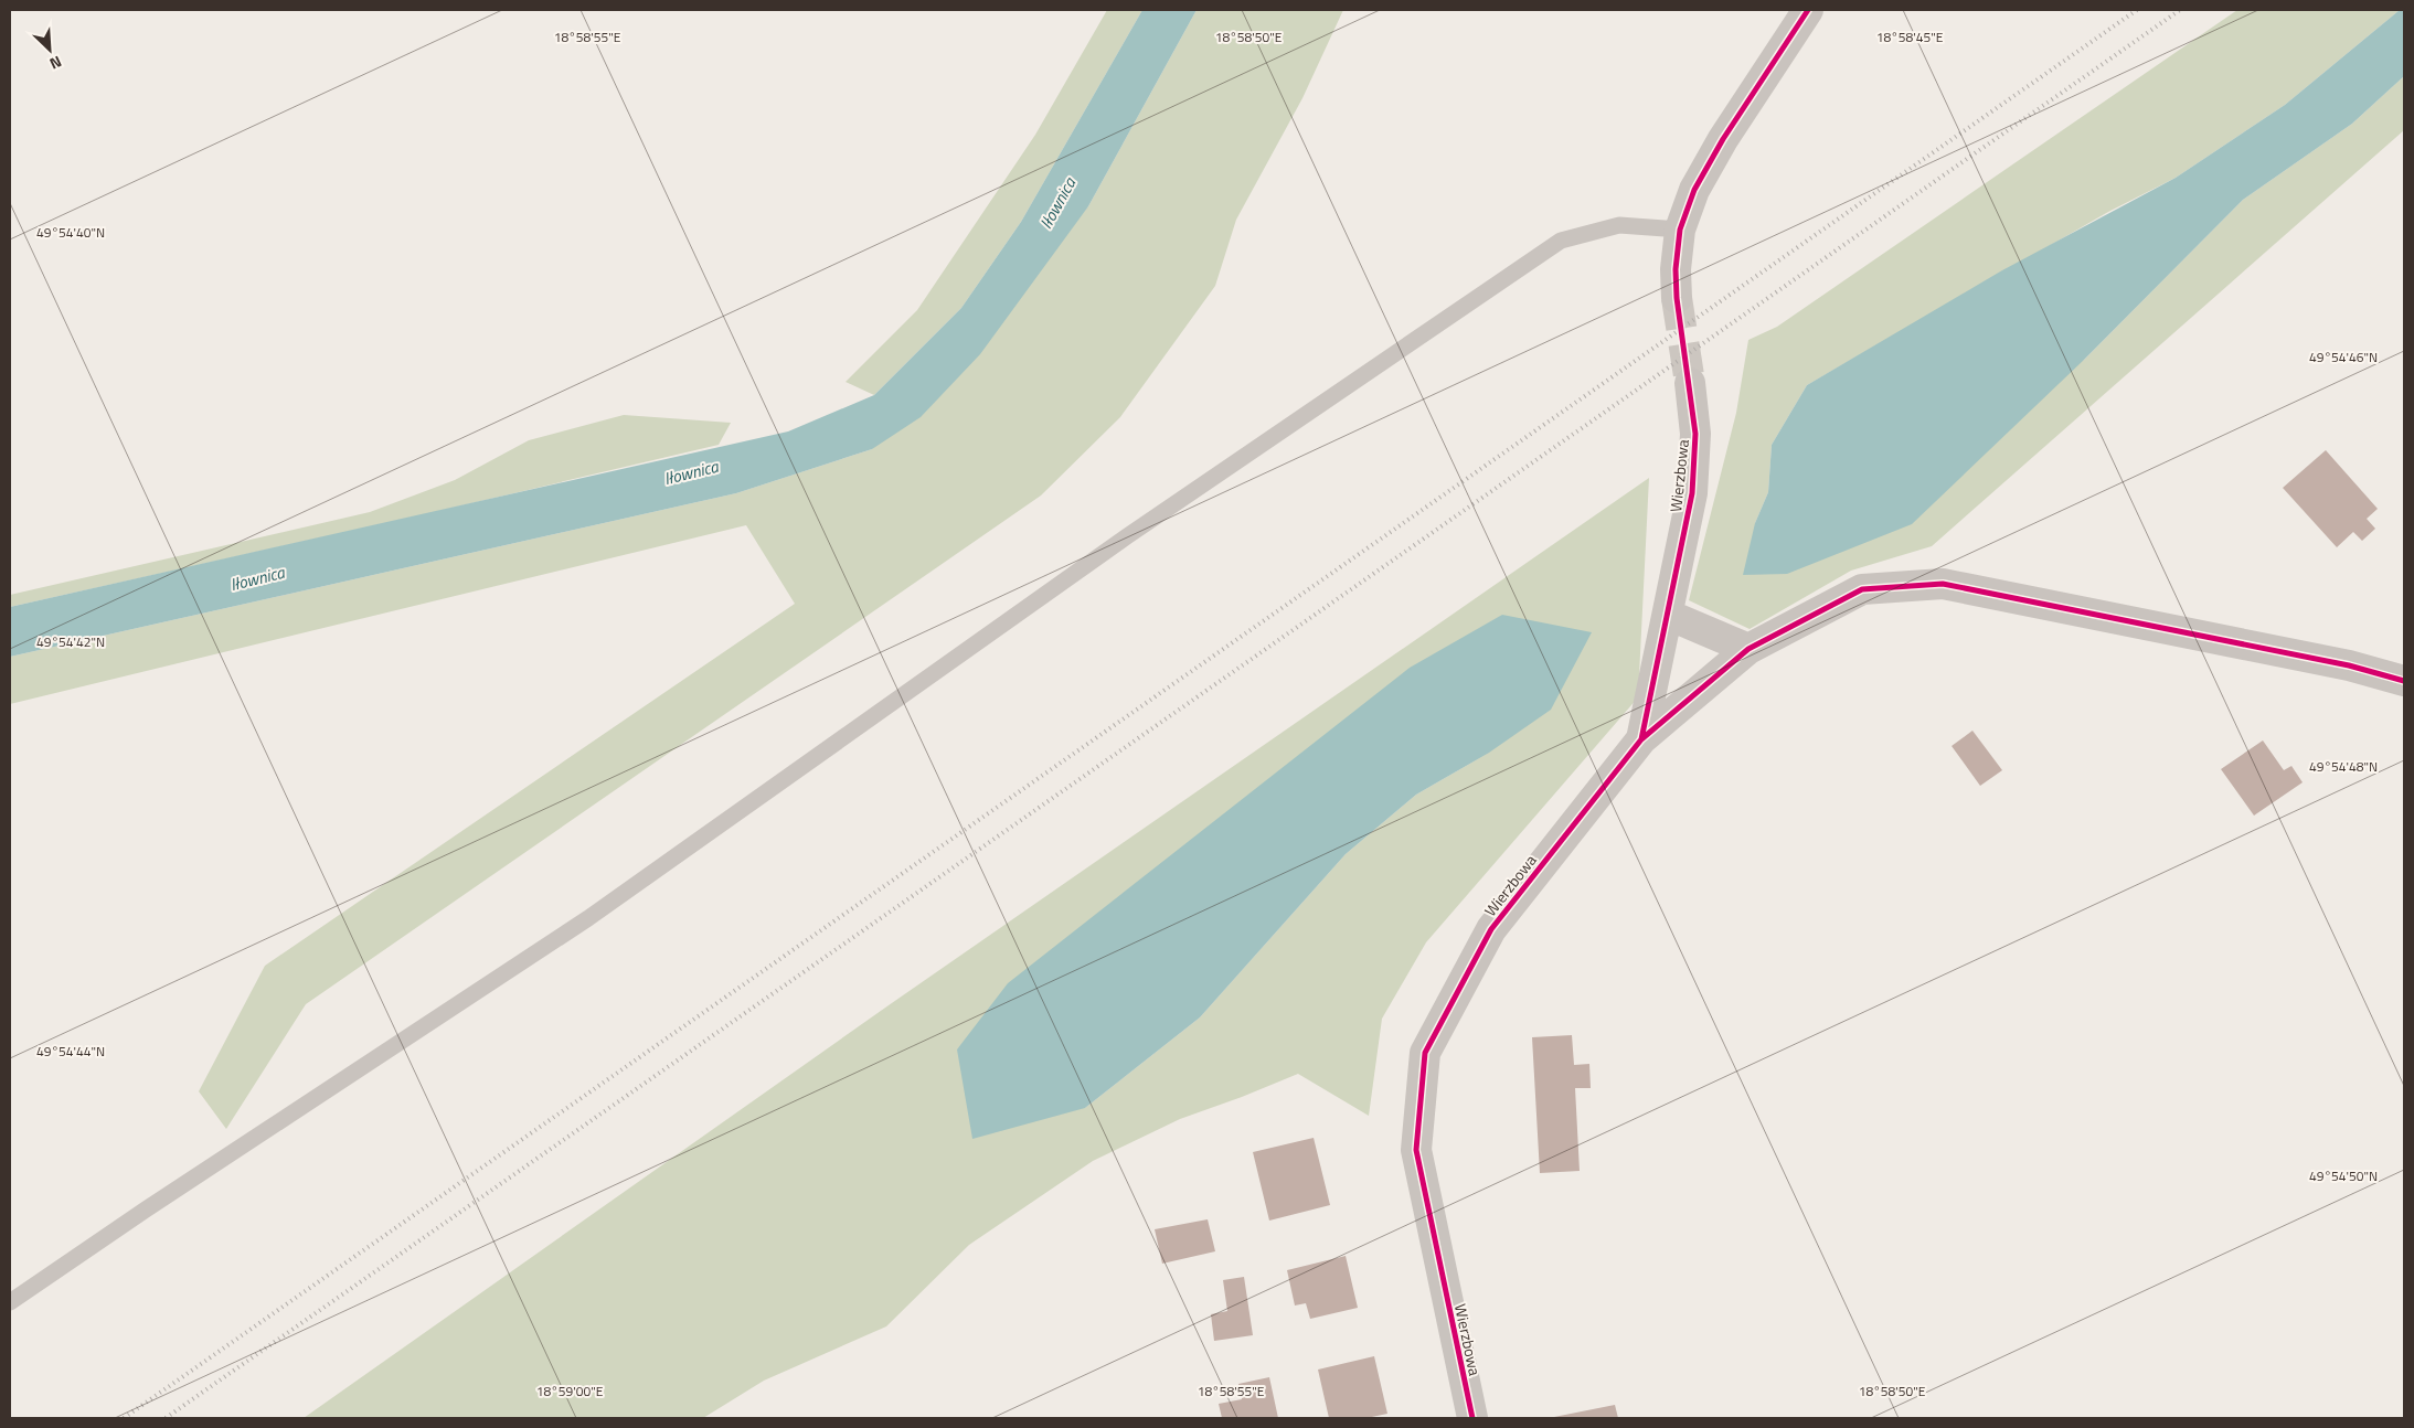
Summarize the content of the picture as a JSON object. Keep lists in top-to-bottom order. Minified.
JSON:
{"streets":{"street":["Wierzbowa"]},"water":["Iłownica"],"north":"bottom right","coordinates":["18°58'55\"E","18°58'50\"E","18°58'45\"E","49°54'40\"N","49°54'46\"N","49°54'42\"N","49°54'48\"N","49°54'44\"N","49°54'50\"N","18°59'00\"E"]}
